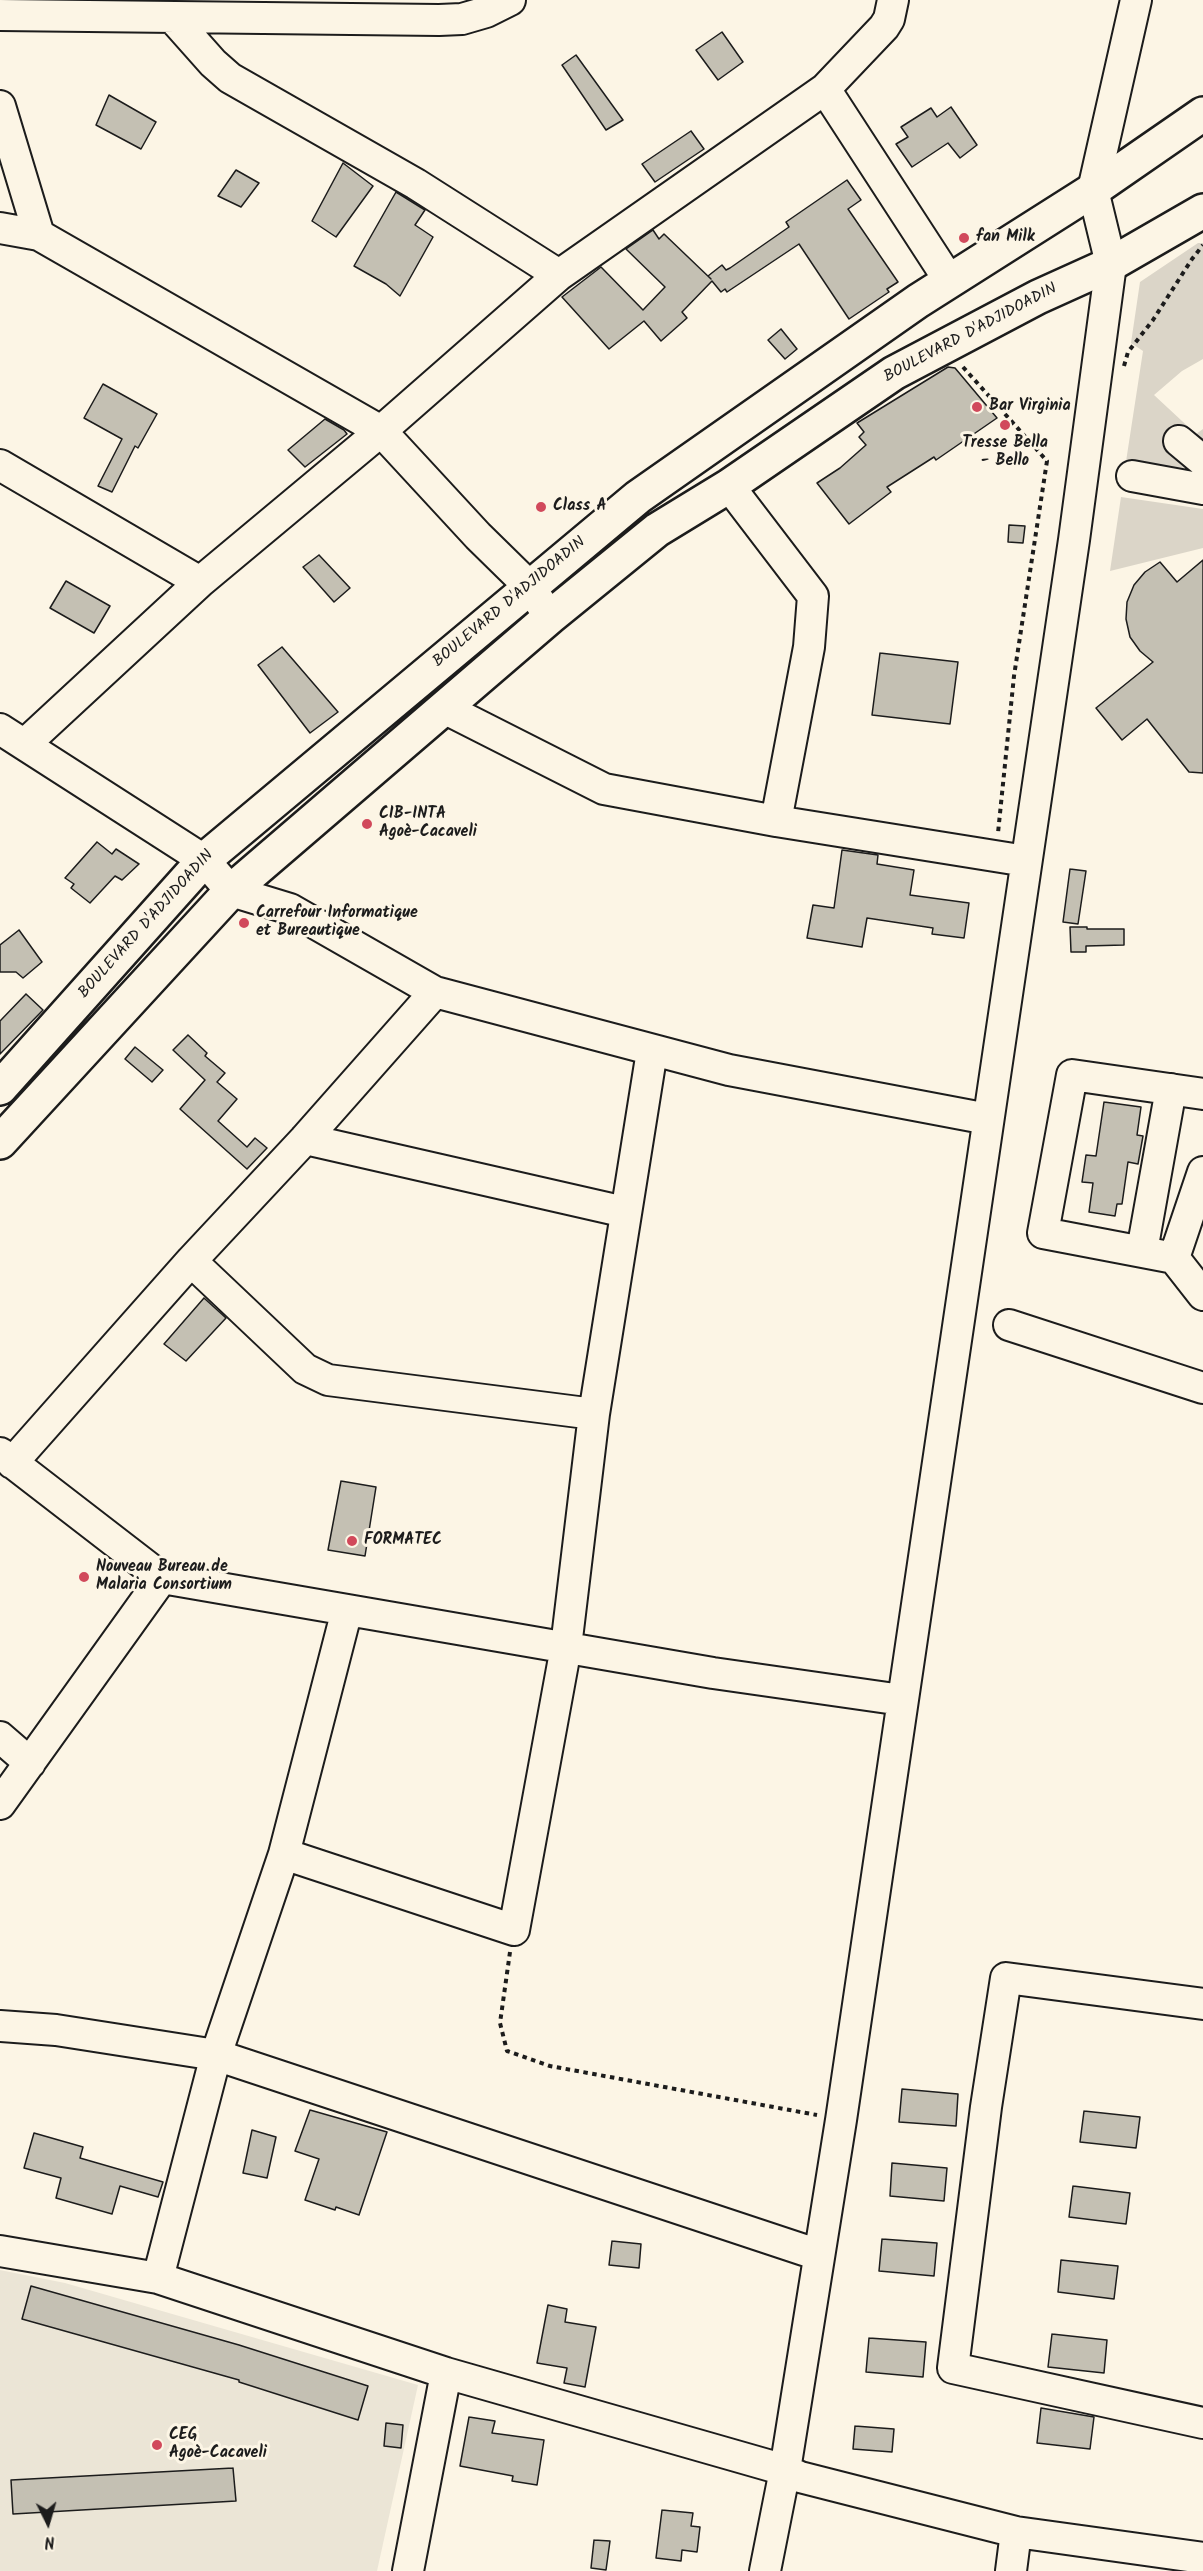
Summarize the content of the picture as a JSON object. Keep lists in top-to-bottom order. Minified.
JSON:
{"streets":{"main road":["BOULEVARD D'ADJIDOADIN"]},"places":["fan Milk","Bar Virginia","Tresse Bella - Bello","Class A","CIB-INTA Agoè-Cacaveli","Carrefour Informatique et Bureautique","FORMATEC","Nouveau Bureau de Malaria Consortium","CEG Agoè-Cacaveli"],"north":"bottom"}
